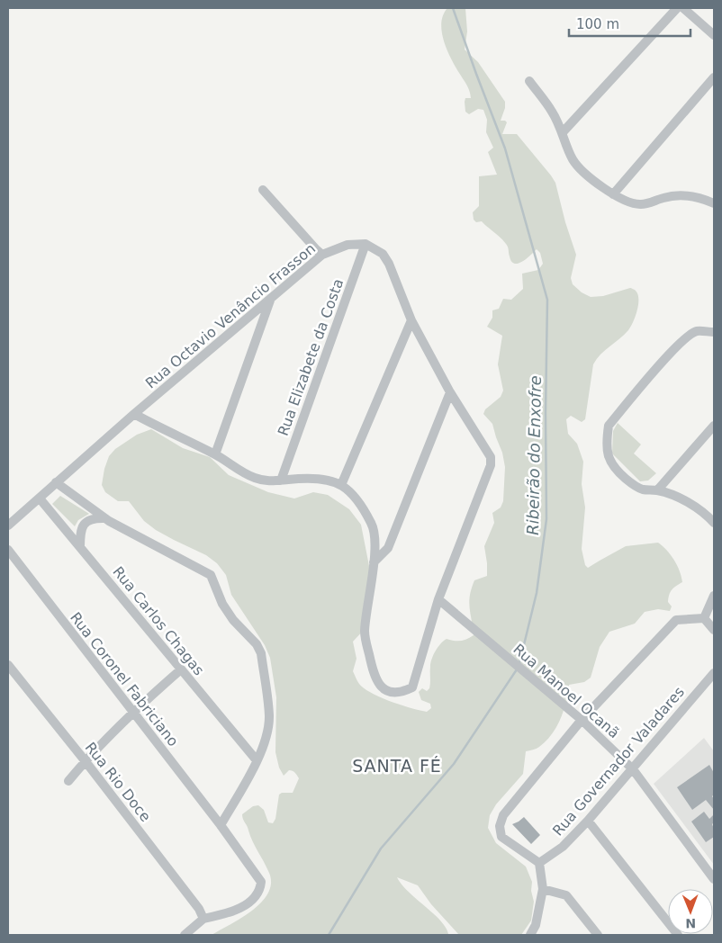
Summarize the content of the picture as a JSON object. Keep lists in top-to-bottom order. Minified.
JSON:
{"streets":{"street":["Rua Octavio Venâncio Frasson","Rua Elizabete da Costa","Rua Carlos Chagas","Rua Coronel Fabriciano","Rua Manoel Ocanã","Rua Governador Valadares","Rua Rio Doce"]},"crossings":[["Rua Octavio Venâncio Frasson","Rua Elizabete da Costa"],["Rua Octavio Venâncio Frasson","Rua Carlos Chagas"],["Rua Coronel Fabriciano","Rua Rio Doce"],["Rua Manoel Ocanã","Rua Governador Valadares"]],"districts":["SANTA FÉ"],"water":["Ribeirão do Enxofre"],"scale_bar":"100 m","north":"bottom"}
